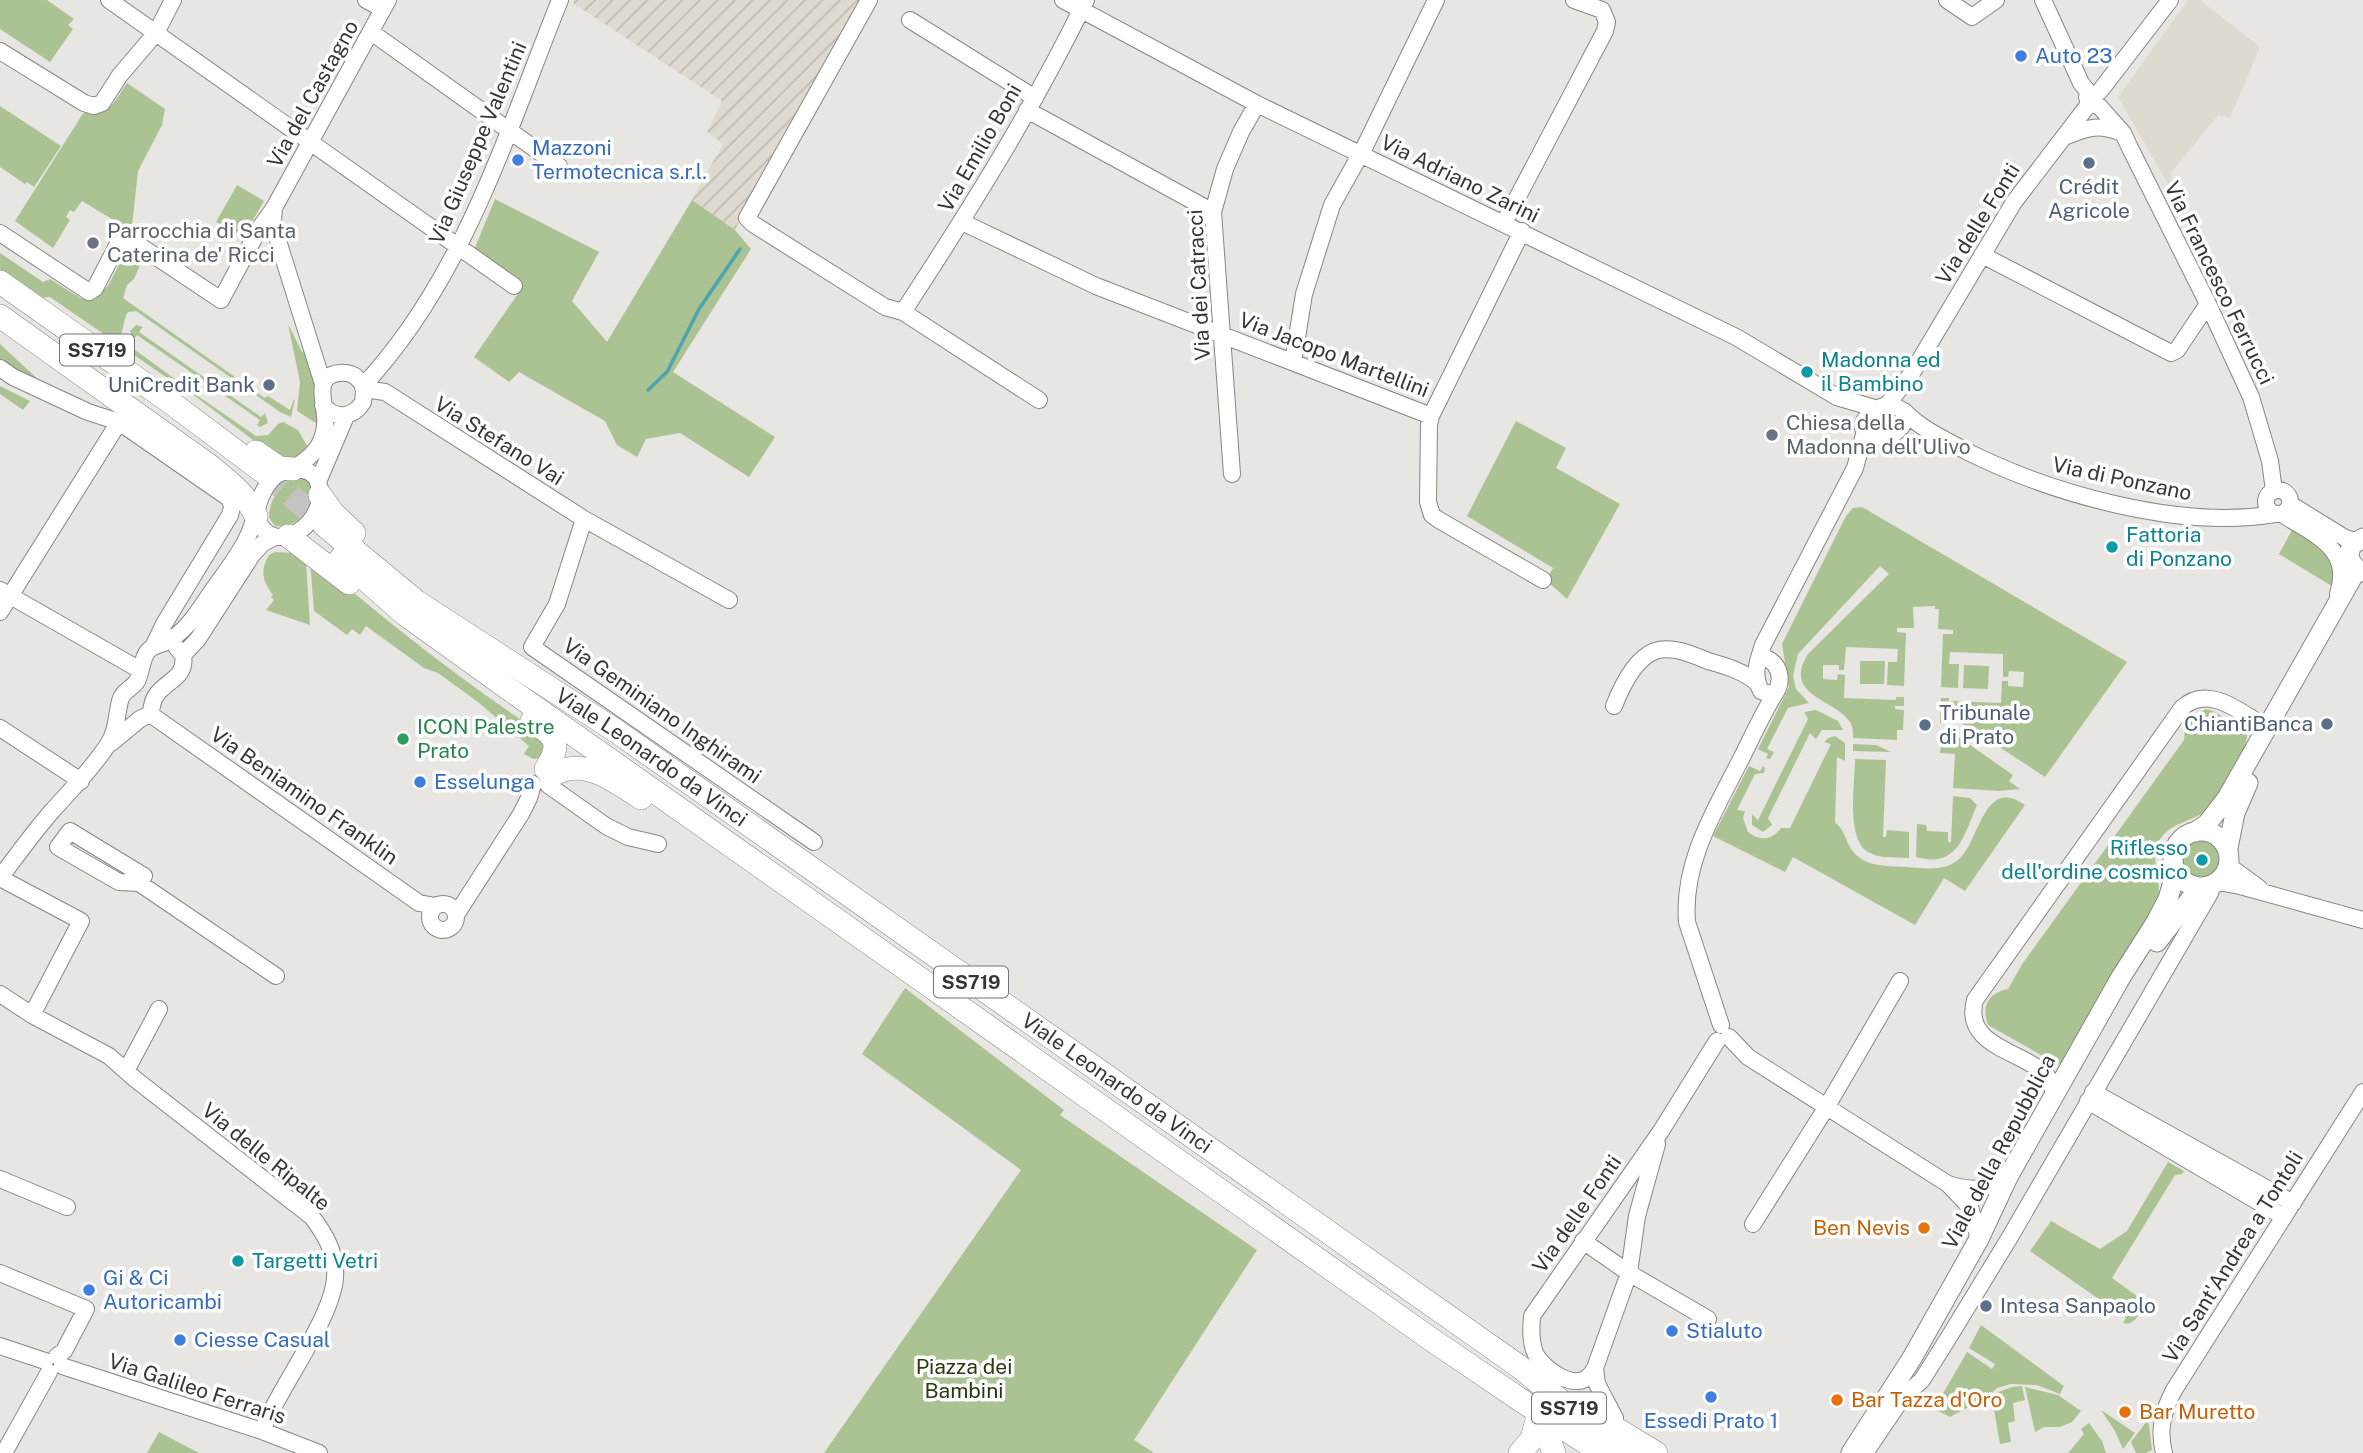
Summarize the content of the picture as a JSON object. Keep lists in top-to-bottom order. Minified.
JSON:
{"streets":{"highway":["SS719","Viale Leonardo da Vinci"],"main road":["Viale della Repubblica"],"street":["Via del Castagno","Via Giuseppe Valentini","Via Emilio Boni","Via Adriano Zarini","Via delle Fonti","Via Francesco Ferrucci","Via dei Catracci","Via Jacopo Martellini","Via Stefano Vai","Via di Ponzano","Via Geminiano Inghirami","Via Beniamino Franklin","Via delle Ripalte","Via Sant'Andrea a Tontoli","Via Galileo Ferraris"]},"crossings":[["Via Emilio Boni","Via Adriano Zarini"],["Via Emilio Boni","Via Jacopo Martellini"],["Via Adriano Zarini","Via dei Catracci"],["Via delle Fonti","Via Francesco Ferrucci"],["Via delle Fonti","Via di Ponzano"],["Via Francesco Ferrucci","Via di Ponzano"],["Via dei Catracci","Via Jacopo Martellini"],["Via Stefano Vai","Via Geminiano Inghirami"],["Via delle Ripalte","Via Galileo Ferraris"]],"parks":["Piazza dei Bambini"],"places":["Auto 23","Mazzoni Termotecnica s.r.l.","Crédit Agricole","Parrocchia di Santa Caterina de' Ricci","Madonna ed il Bambino","UniCredit Bank","Chiesa della Madonna dell'Ulivo","Fattoria di Ponzano","ChiantiBanca","Tribunale di Prato","ICON Palestre Prato","Esselunga","Riflesso dell'ordine cosmico","Ben Nevis","Targetti Vetri","Gi & Ci Autoricambi","Intesa Sanpaolo","Stialuto","Ciesse Casual","Essedi Prato 1","Bar Tazza d'Oro","Bar Muretto"]}
